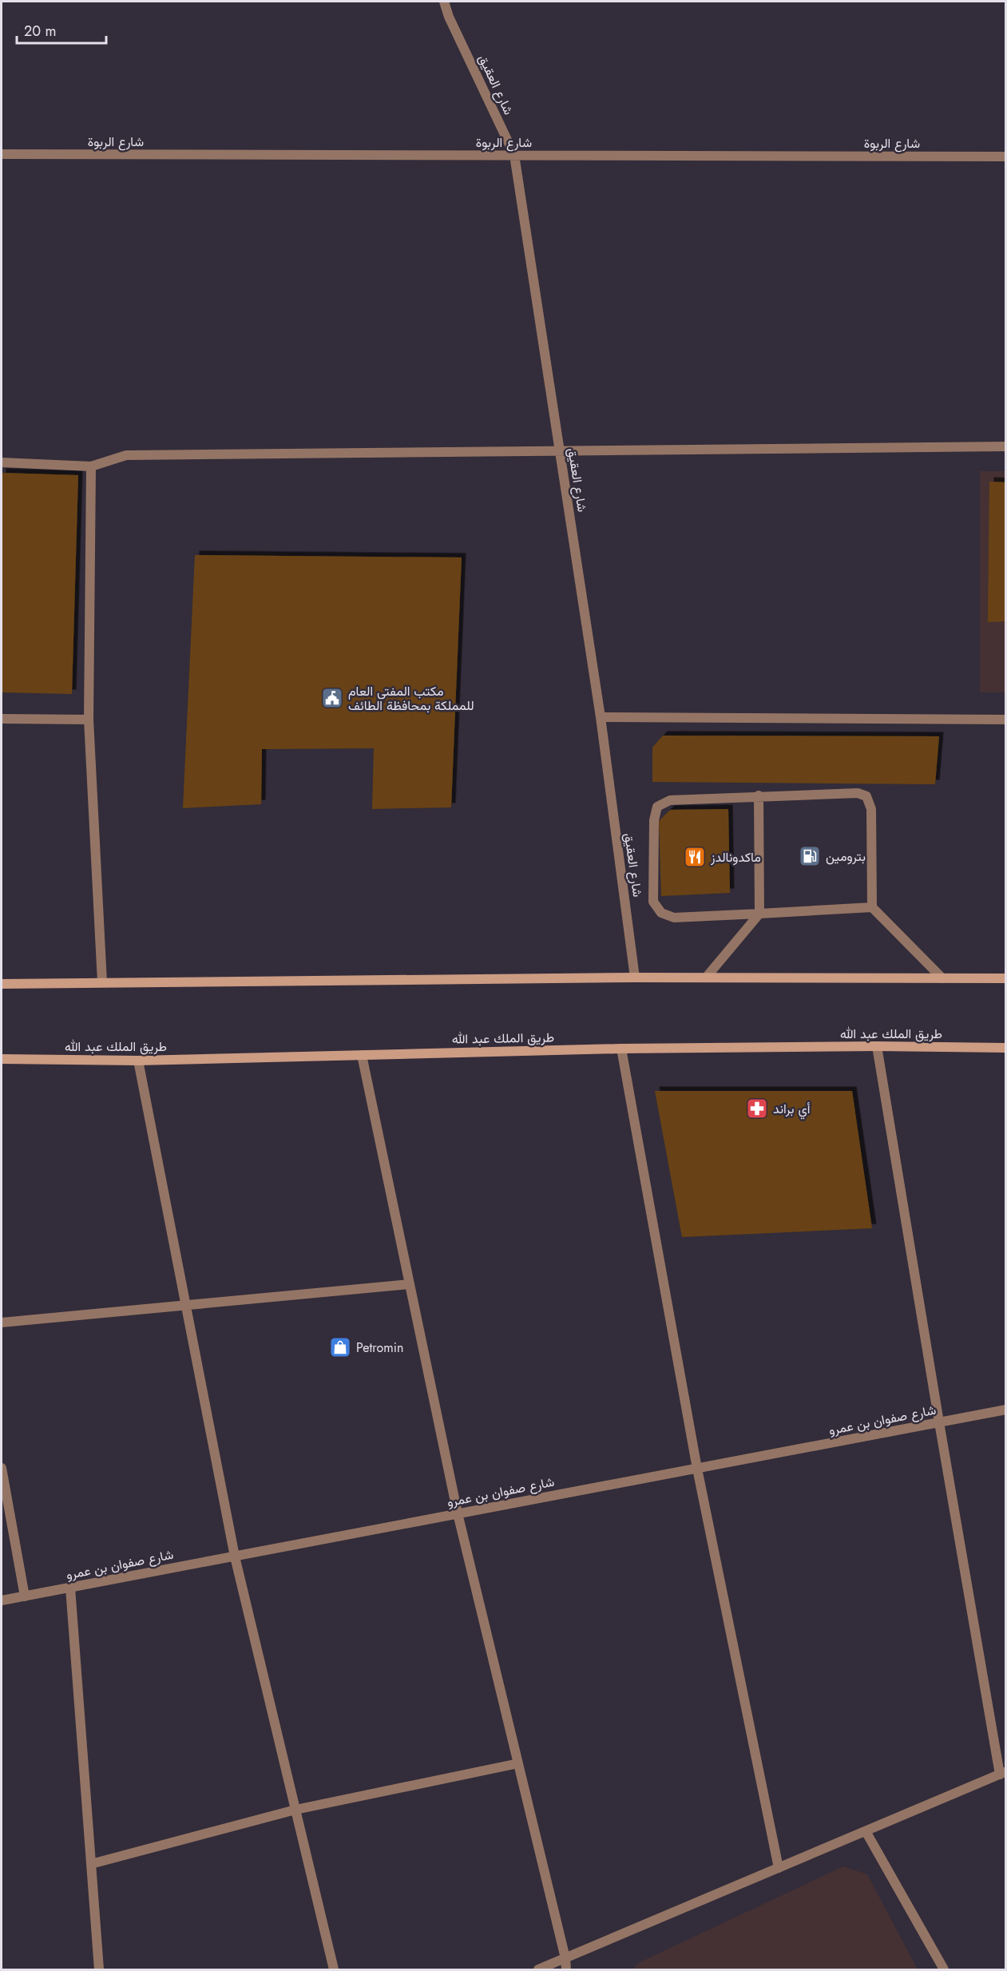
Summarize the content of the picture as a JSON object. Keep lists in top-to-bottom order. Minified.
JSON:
{"streets":{"main road":["طريق الملك عبد الله"],"street":["شارع العقيق","شارع الربوة","شارع صفوان بن عمرو"]},"crossings":[["شارع العقيق","شارع الربوة"]],"places":{"public building":["مكتب المفتي العام للمملكة بمحافظة الطائف"],"fuel station":["بترومين"],"restaurant":["ماكدونالدز"],"pharmacy":["أي براند"],"shop":["Petromin"]},"scale_bar":"20 m"}
